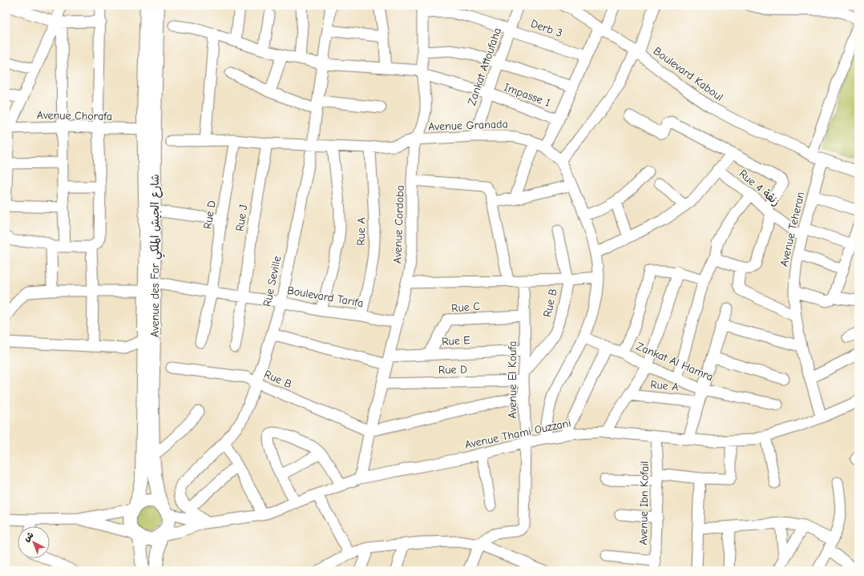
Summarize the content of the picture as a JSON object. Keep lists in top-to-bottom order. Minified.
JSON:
{"streets":{"main road":["Avenue des Far شارع الجيش الملكي"],"street":["Derb 3","Zankat Attoufaha","Boulevard Kaboul","Impasse 1","Avenue Chorafa","Avenue Granada","Rue 4 زنقة","Rue D","Rue J","Avenue Cordoba","Avenue Teheran","Rue A","Rue Seville","Boulevard Tarifa","Rue B","Rue C","Rue E","Zankat Al Hamra","Avenue El Koufa","Avenue Thami Ouzzani","Avenue Ibn Kofail"]},"crossings":[["Derb 3","Zankat Attoufaha"],["Derb 3","Avenue Cordoba"],["Zankat Attoufaha","Impasse 1"],["Zankat Attoufaha","Avenue Granada"],["Boulevard Kaboul","Avenue Teheran"],["Impasse 1","Avenue Cordoba"],["Impasse 1","Rue Seville"],["Avenue Chorafa","Avenue des Far شارع الجيش الملكي"],["Avenue Granada","Rue D"],["Avenue Granada","Rue J"],["Avenue Granada","Avenue Cordoba"],["Avenue Granada","Rue A"],["Avenue Granada","Rue Seville"],["Avenue Granada","Zankat Al Hamra"],["Avenue Granada","Avenue Thami Ouzzani"],["Rue 4 زنقة","Avenue Teheran"],["Rue D","Avenue Cordoba"],["Rue D","Boulevard Tarifa"],["Rue D","Rue B"],["Rue D","Avenue El Koufa"],["Rue J","Boulevard Tarifa"],["Avenue Cordoba","Boulevard Tarifa"],["Avenue Cordoba","Rue B"],["Avenue Cordoba","Rue E"],["Avenue Cordoba","Avenue Thami Ouzzani"],["Avenue Teheran","Avenue Thami Ouzzani"],["Rue A","Boulevard Tarifa"],["Avenue des Far شارع الجيش الملكي","Boulevard Tarifa"],["Avenue des Far شارع الجيش الملكي","Avenue Thami Ouzzani"],["Rue Seville","Boulevard Tarifa"],["Rue Seville","Rue B"],["Rue Seville","Rue E"],["Rue Seville","Avenue Thami Ouzzani"],["Rue B","Avenue El Koufa"],["Rue C","Rue E"],["Rue C","Avenue El Koufa"],["Rue E","Avenue El Koufa"],["Avenue El Koufa","Avenue Thami Ouzzani"],["Avenue Thami Ouzzani","Avenue Ibn Kofail"]],"north":"top left"}
